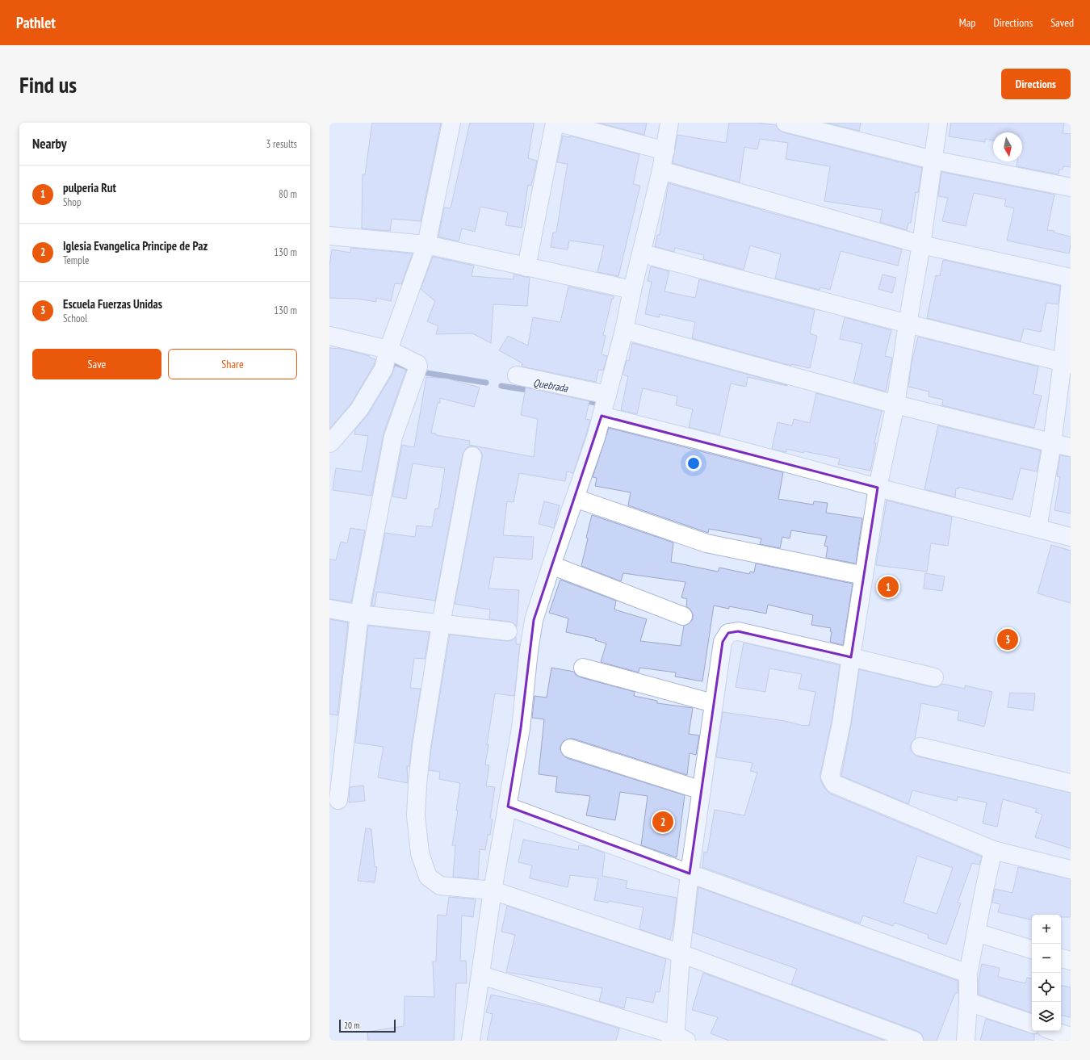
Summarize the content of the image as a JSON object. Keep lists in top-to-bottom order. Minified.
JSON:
{"water":["Quebrada"],"scale_bar":"20 m","north":"bottom","page":{"header":"Pathlet","nav":["Map","Directions","Saved"],"buttons":["Directions",["Save","Share"]],"title":"Find us","heading":["Nearby","3 results"],"list":[{"mark":"1","name":"pulperia Rut","note":"Shop","value":"80 m"},{"mark":"2","name":"Iglesia Evangelica Principe de Paz","note":"Temple","value":"130 m"},{"mark":"3","name":"Escuela Fuerzas Unidas","note":"School","value":"130 m"}],"pins":["1","3","2"],"map_buttons":["+","−"],"scale":"20 m"}}
